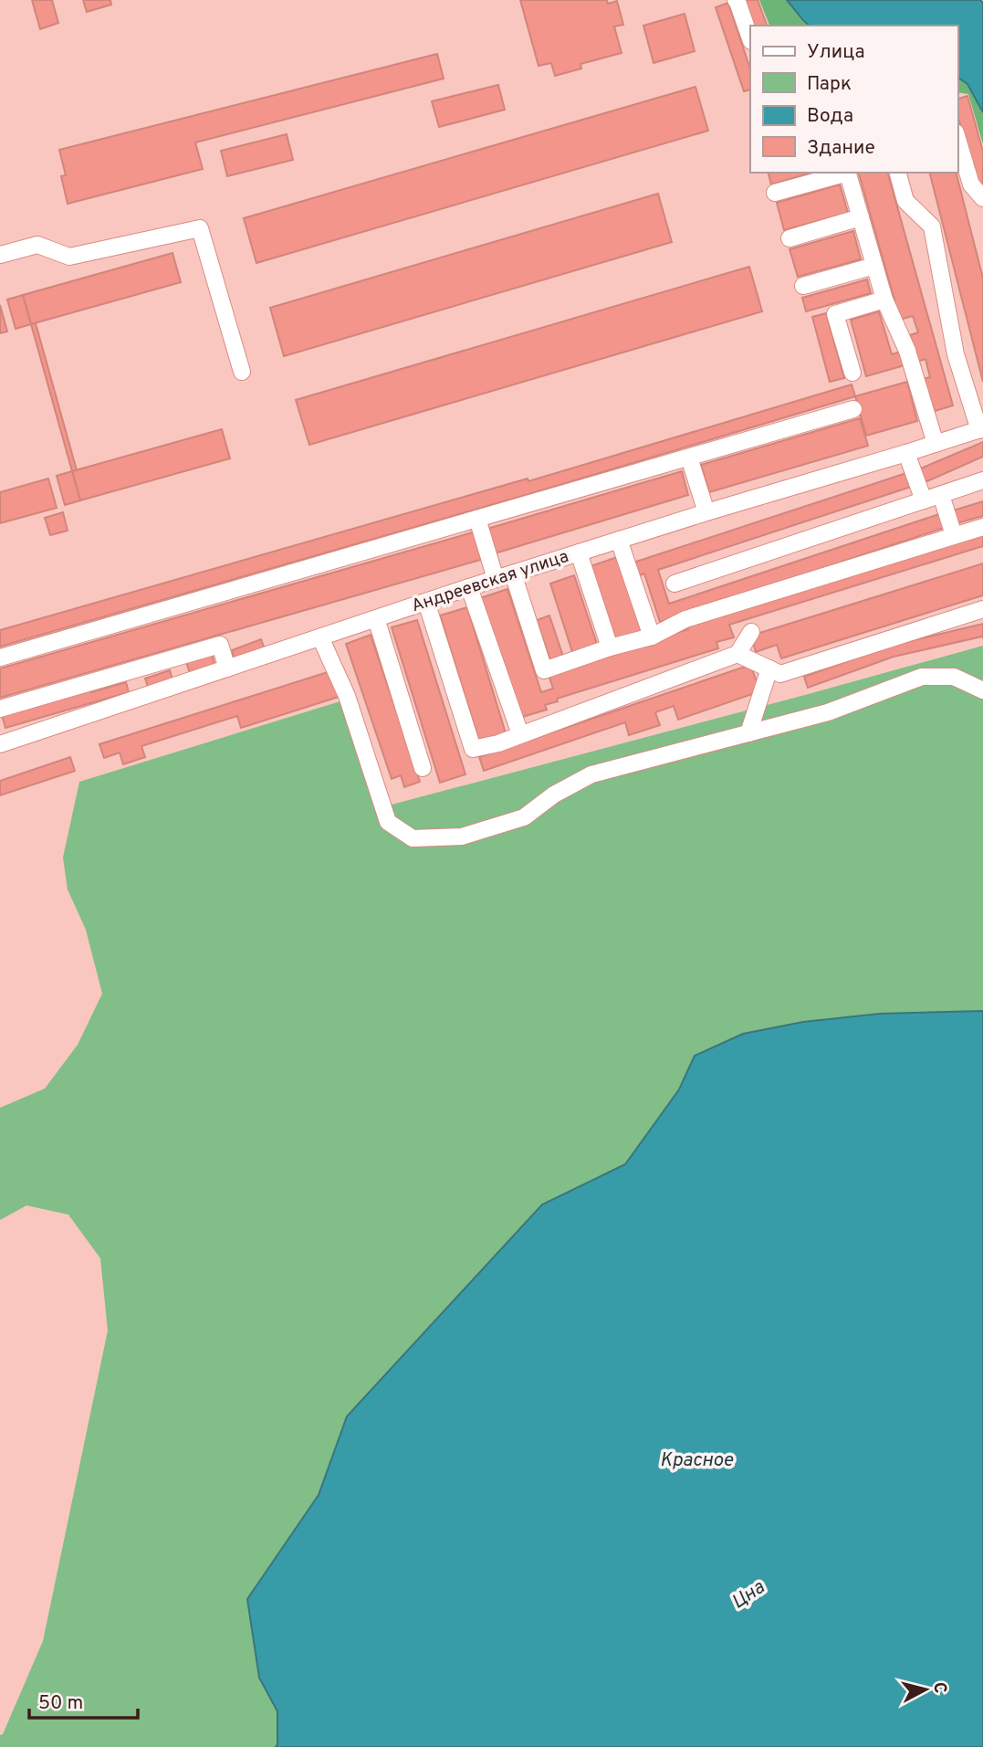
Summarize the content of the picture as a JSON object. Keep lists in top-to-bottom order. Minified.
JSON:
{"streets":{"street":["Андреевская улица"]},"water":["Красное","Цна"],"legend":["Улица","Парк","Вода","Здание"],"scale_bar":"50 m","north":"right"}
